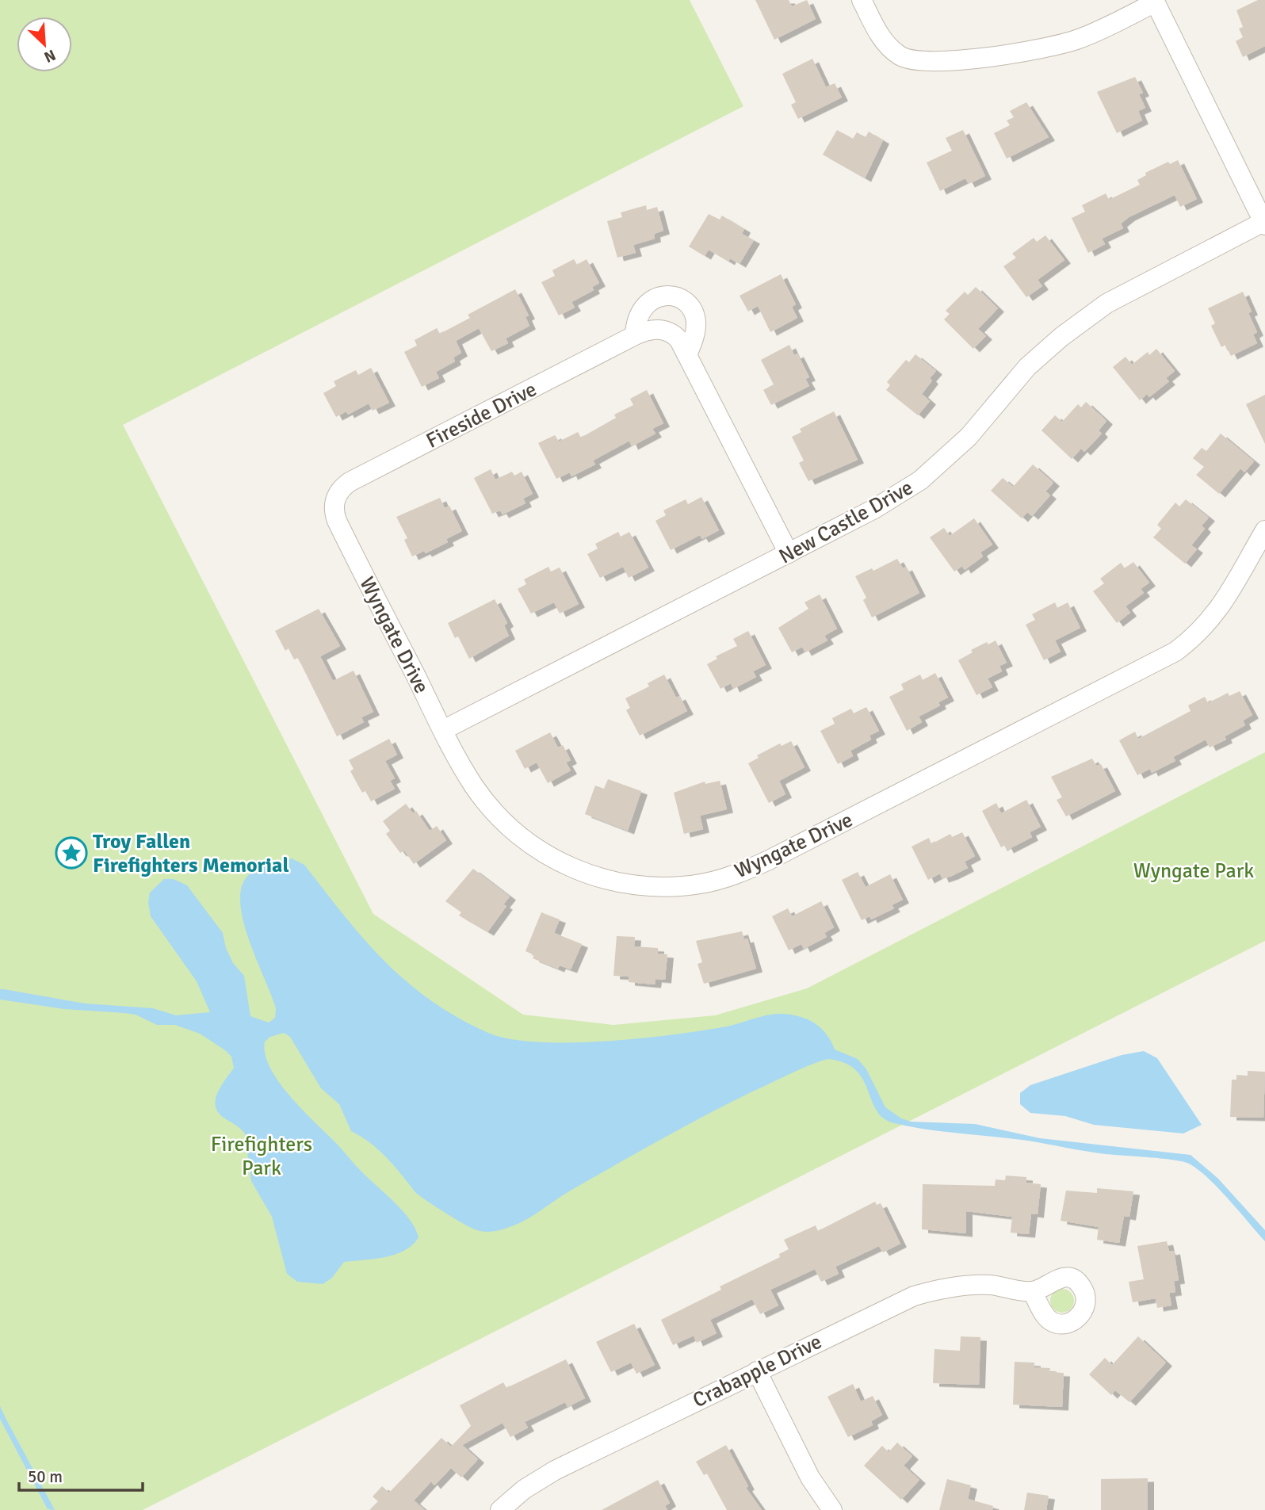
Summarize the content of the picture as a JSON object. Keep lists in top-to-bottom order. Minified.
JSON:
{"streets":{"street":["Fireside Drive","New Castle Drive","Wyngate Drive","Crabapple Drive"]},"crossings":[["Fireside Drive","New Castle Drive"],["Fireside Drive","Wyngate Drive"],["New Castle Drive","Wyngate Drive"]],"parks":["Wyngate Park","Firefighters Park"],"places":{"place":["Troy Fallen Firefighters Memorial"]},"scale_bar":"50 m","north":"bottom right"}
